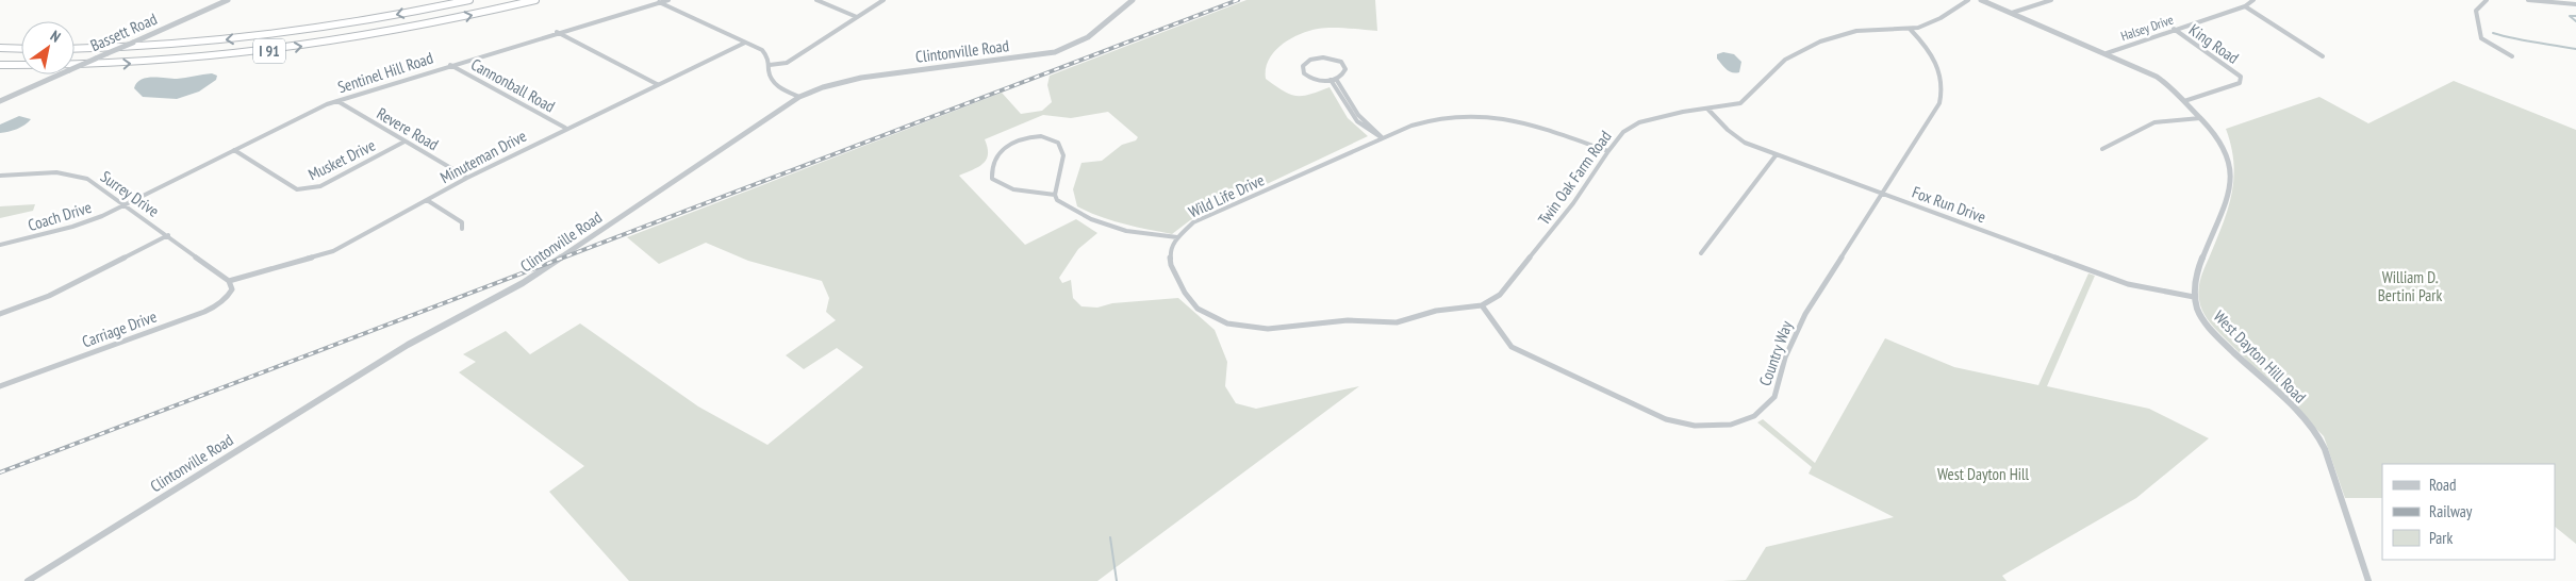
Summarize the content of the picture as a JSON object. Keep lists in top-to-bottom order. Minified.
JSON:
{"streets":{"highway":["I 91"],"street":["Halsey Drive","Bassett Road","King Road","Clintonville Road","Sentinel Hill Road","Cannonball Road","Revere Road","Minuteman Drive","Musket Drive","Twin Oak Farm Road","Surrey Drive","Wild Life Drive","Fox Run Drive","Coach Drive","Carriage Drive","Country Way","West Dayton Hill Road"]},"crossings":[["Halsey Drive","King Road"],["Sentinel Hill Road","Cannonball Road"],["Sentinel Hill Road","Revere Road"],["Sentinel Hill Road","Musket Drive"],["Sentinel Hill Road","Surrey Drive"],["Sentinel Hill Road","Coach Drive"],["Cannonball Road","Minuteman Drive"],["Revere Road","Minuteman Drive"],["Revere Road","Musket Drive"],["Minuteman Drive","Surrey Drive"],["Minuteman Drive","Carriage Drive"],["Twin Oak Farm Road","Wild Life Drive"],["Twin Oak Farm Road","Fox Run Drive"],["Twin Oak Farm Road","Country Way"],["Surrey Drive","Coach Drive"],["Surrey Drive","Carriage Drive"],["Wild Life Drive","Country Way"],["Fox Run Drive","Country Way"],["Fox Run Drive","West Dayton Hill Road"]],"parks":["William D. Bertini Park","West Dayton Hill"],"legend":["Road","Railway","Park"],"north":"top right"}
